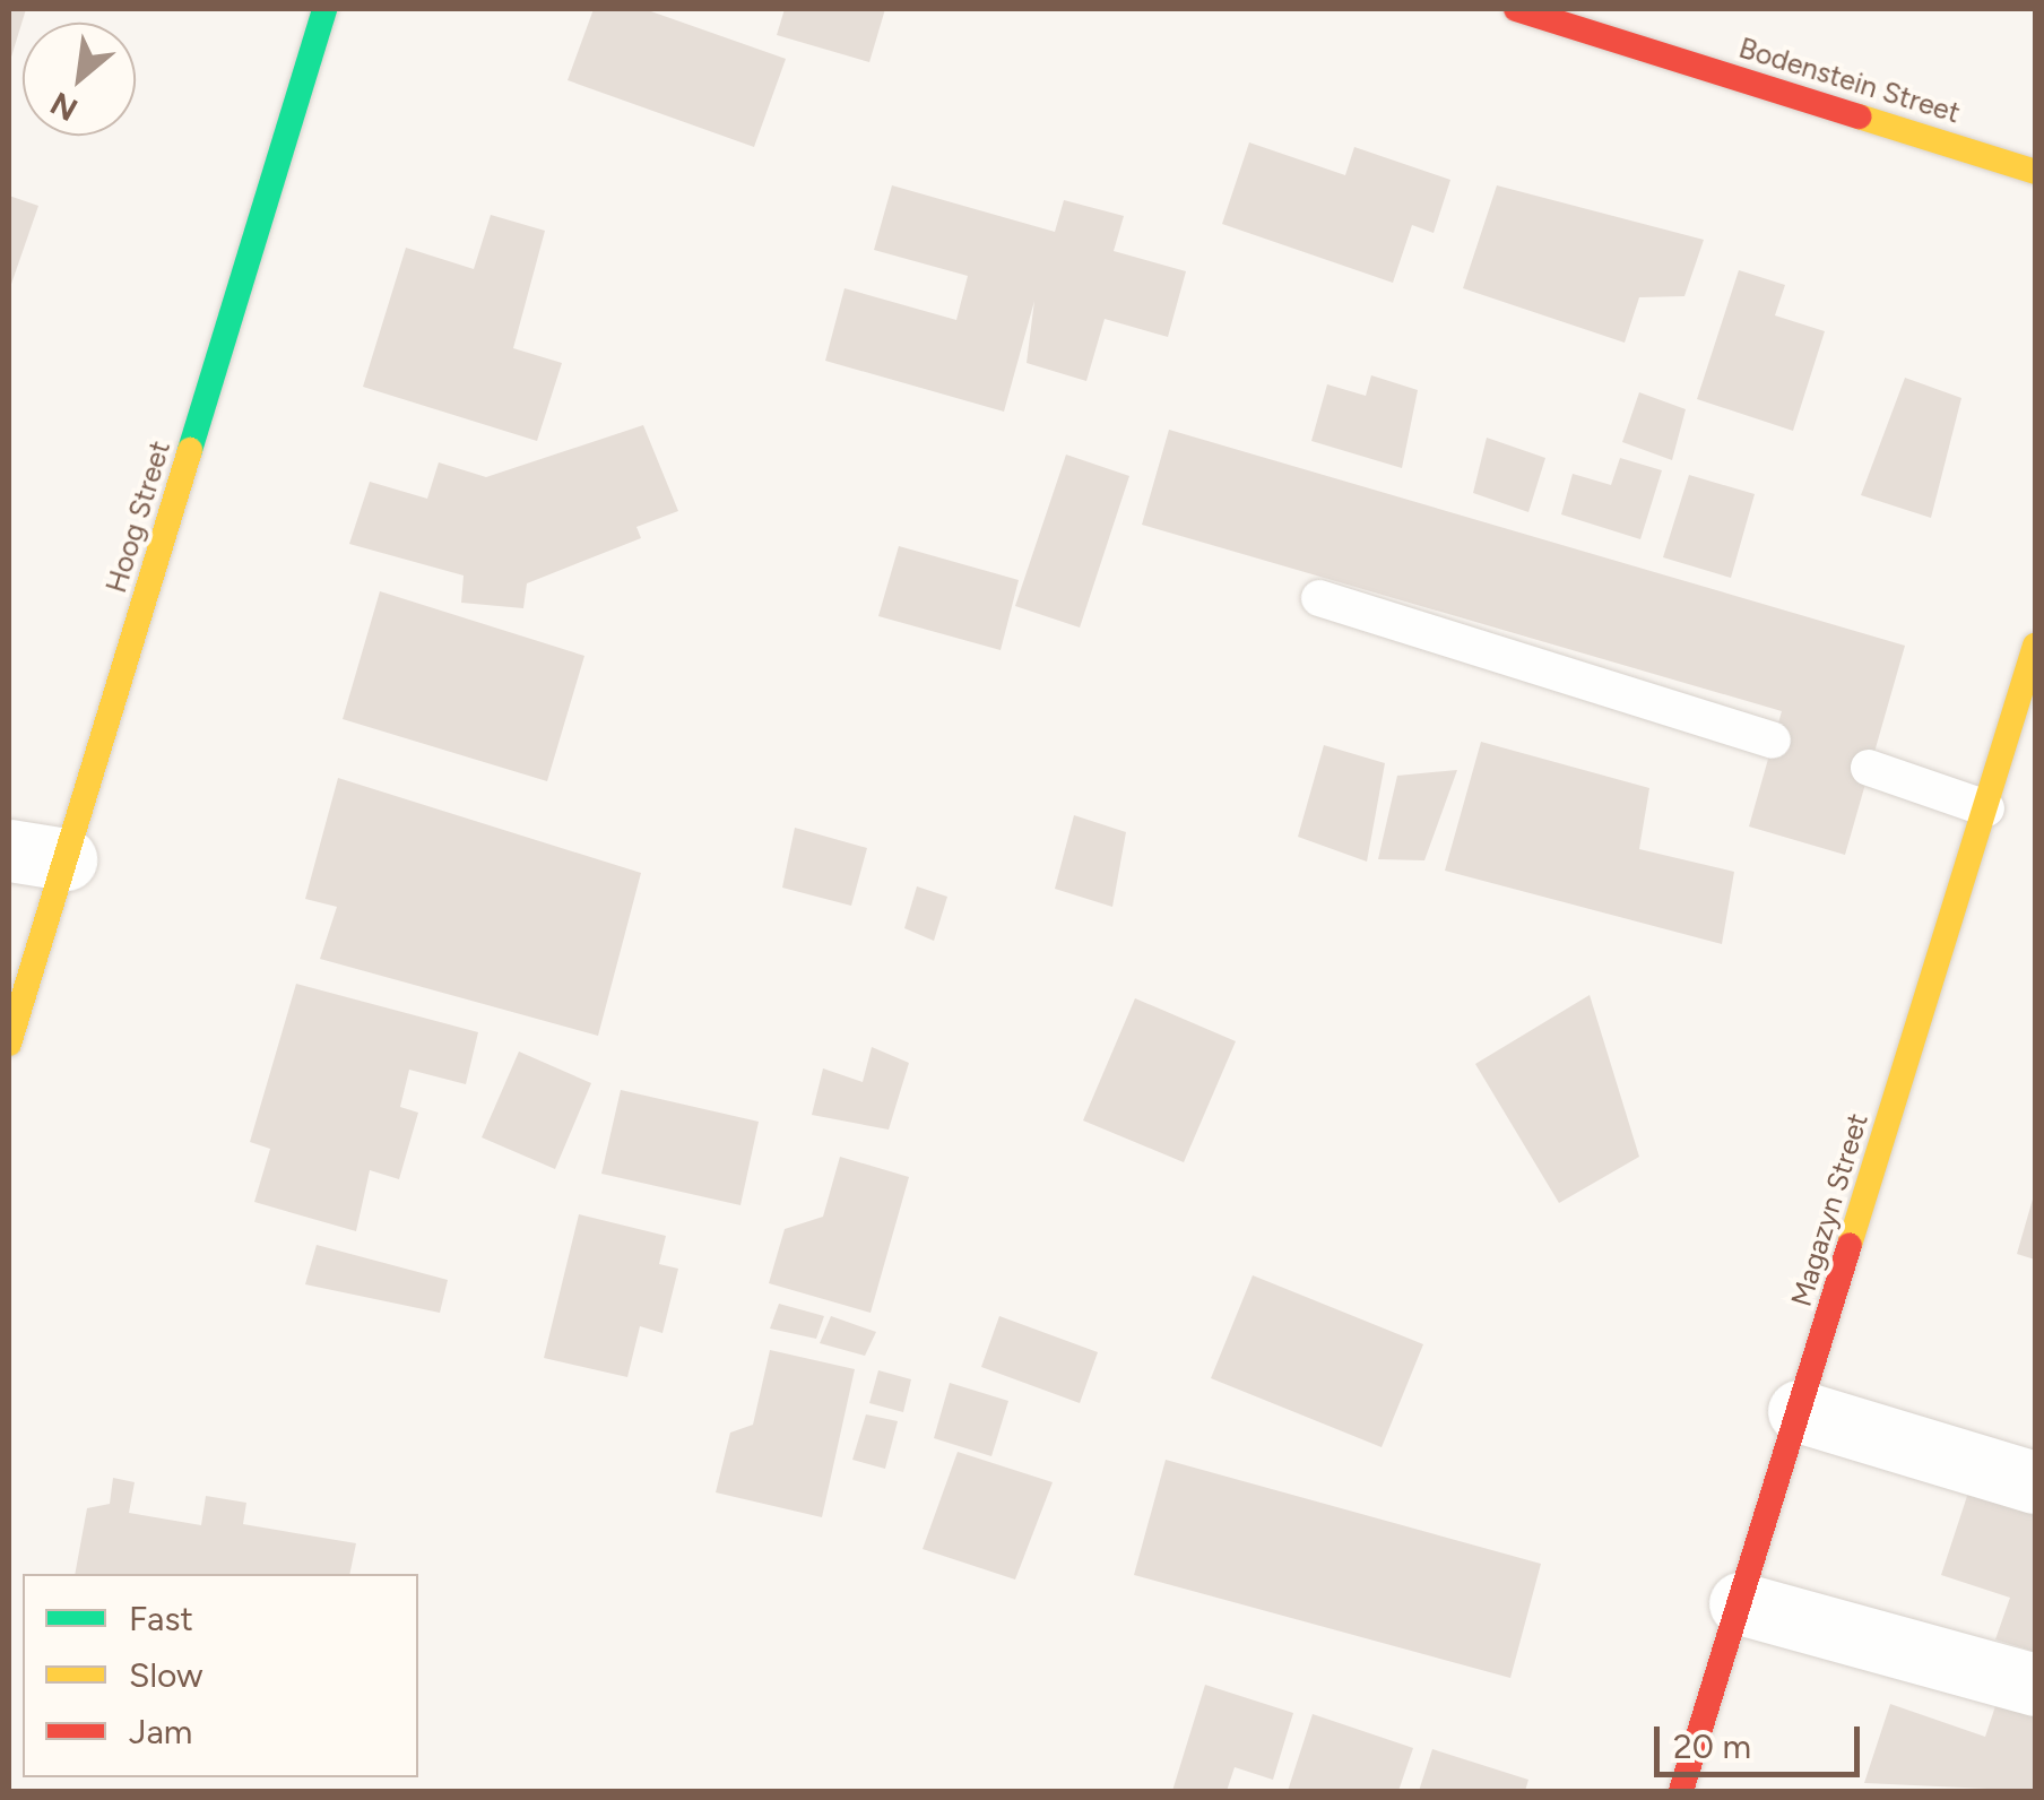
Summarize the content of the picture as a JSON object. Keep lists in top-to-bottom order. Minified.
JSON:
{"streets":{"street":["Bodenstein Street","Hoog Street","Magazyn Street"]},"legend":["Fast","Slow","Jam"],"scale_bar":"20 m","north":"bottom left"}
